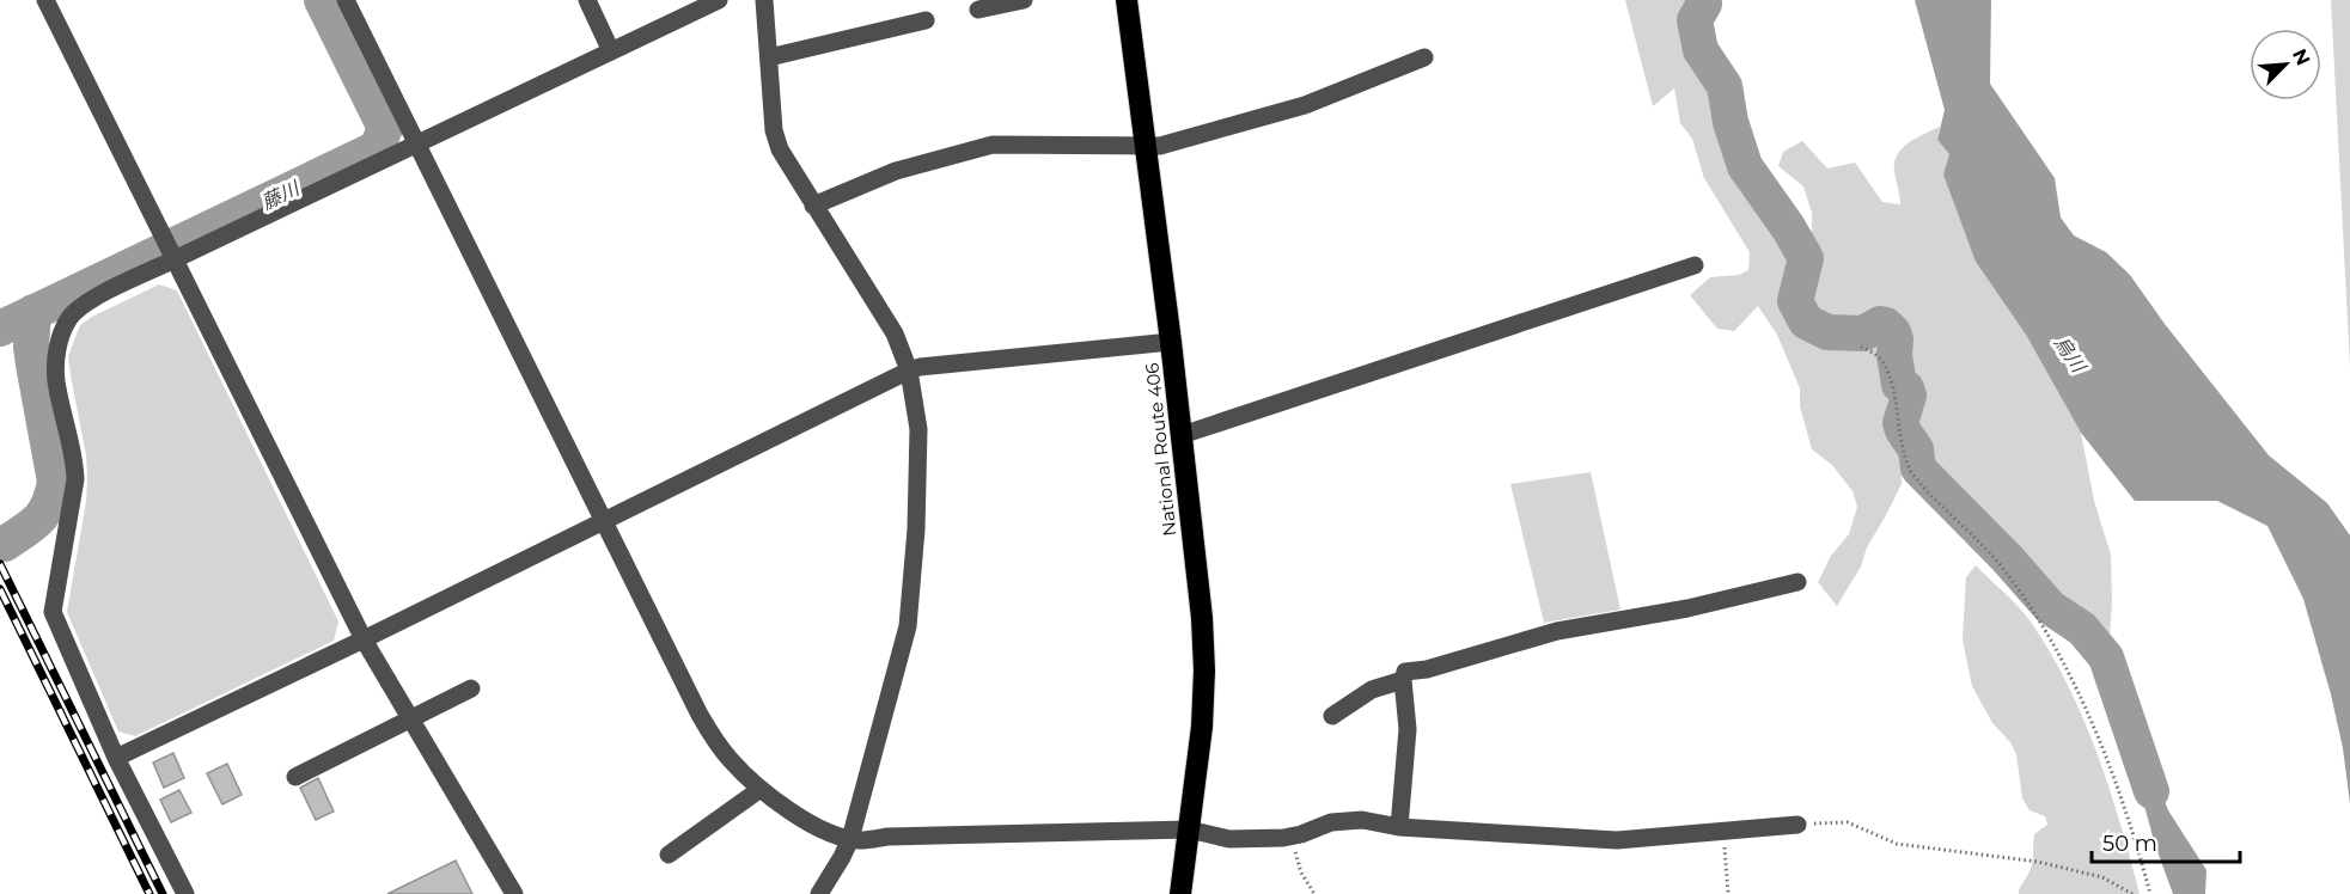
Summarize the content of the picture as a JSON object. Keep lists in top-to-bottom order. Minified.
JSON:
{"streets":{"highway":["National Route 406"]},"water":["藤川","烏川"],"scale_bar":"50 m","north":"top right"}
